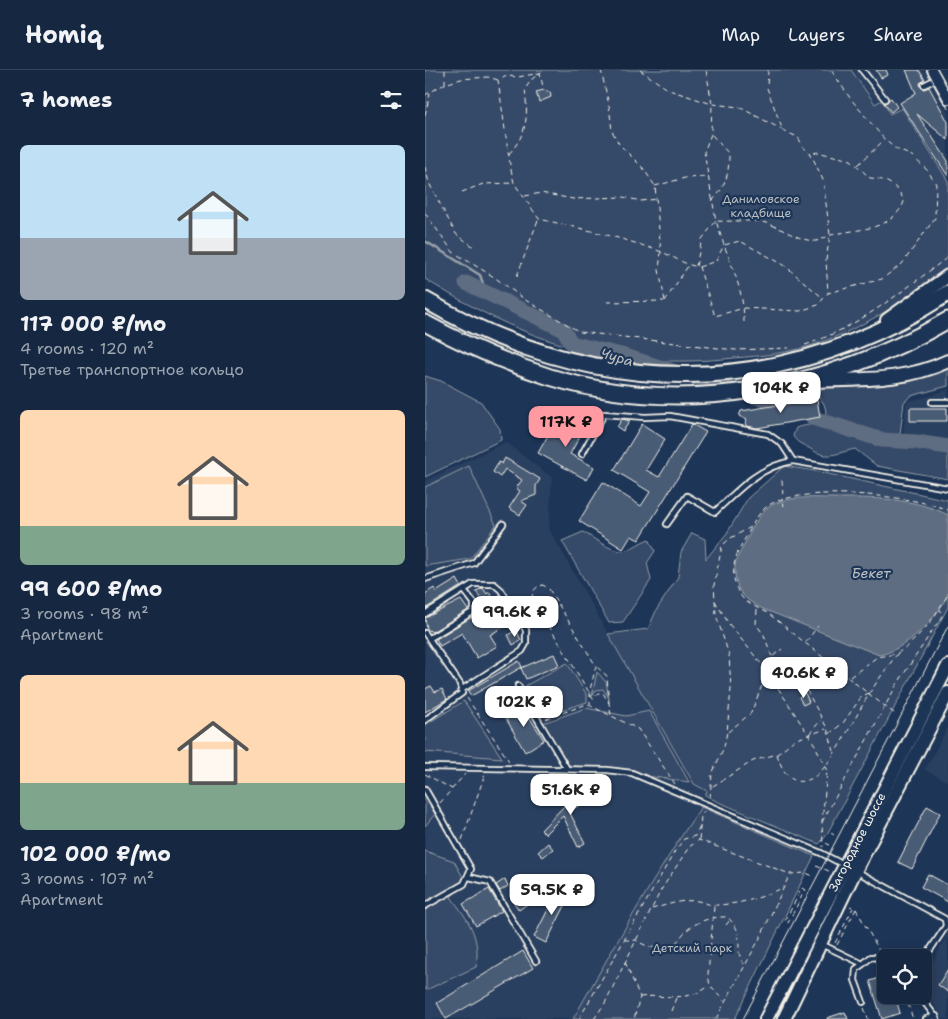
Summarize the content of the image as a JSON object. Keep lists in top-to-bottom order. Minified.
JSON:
{"streets":{"main road":["Загородное шоссе"]},"water":["Чура","Бекет"],"parks":["Даниловское кладбище","Детский парк"],"page":{"header":"Homiq","nav":["Map","Layers","Share"],"heading":"7 homes","list":[{"name":"117 000 ₽/mo","note":"4 rooms · 120 m² · Третье транспортное кольцо"},{"name":"99 600 ₽/mo","note":"3 rooms · 98 m² · Apartment"},{"name":"102 000 ₽/mo","note":"3 rooms · 107 m² · Apartment"}],"price":["104K ₽","117K ₽","99.6K ₽","40.6K ₽","102K ₽","51.6K ₽","59.5K ₽"]}}
